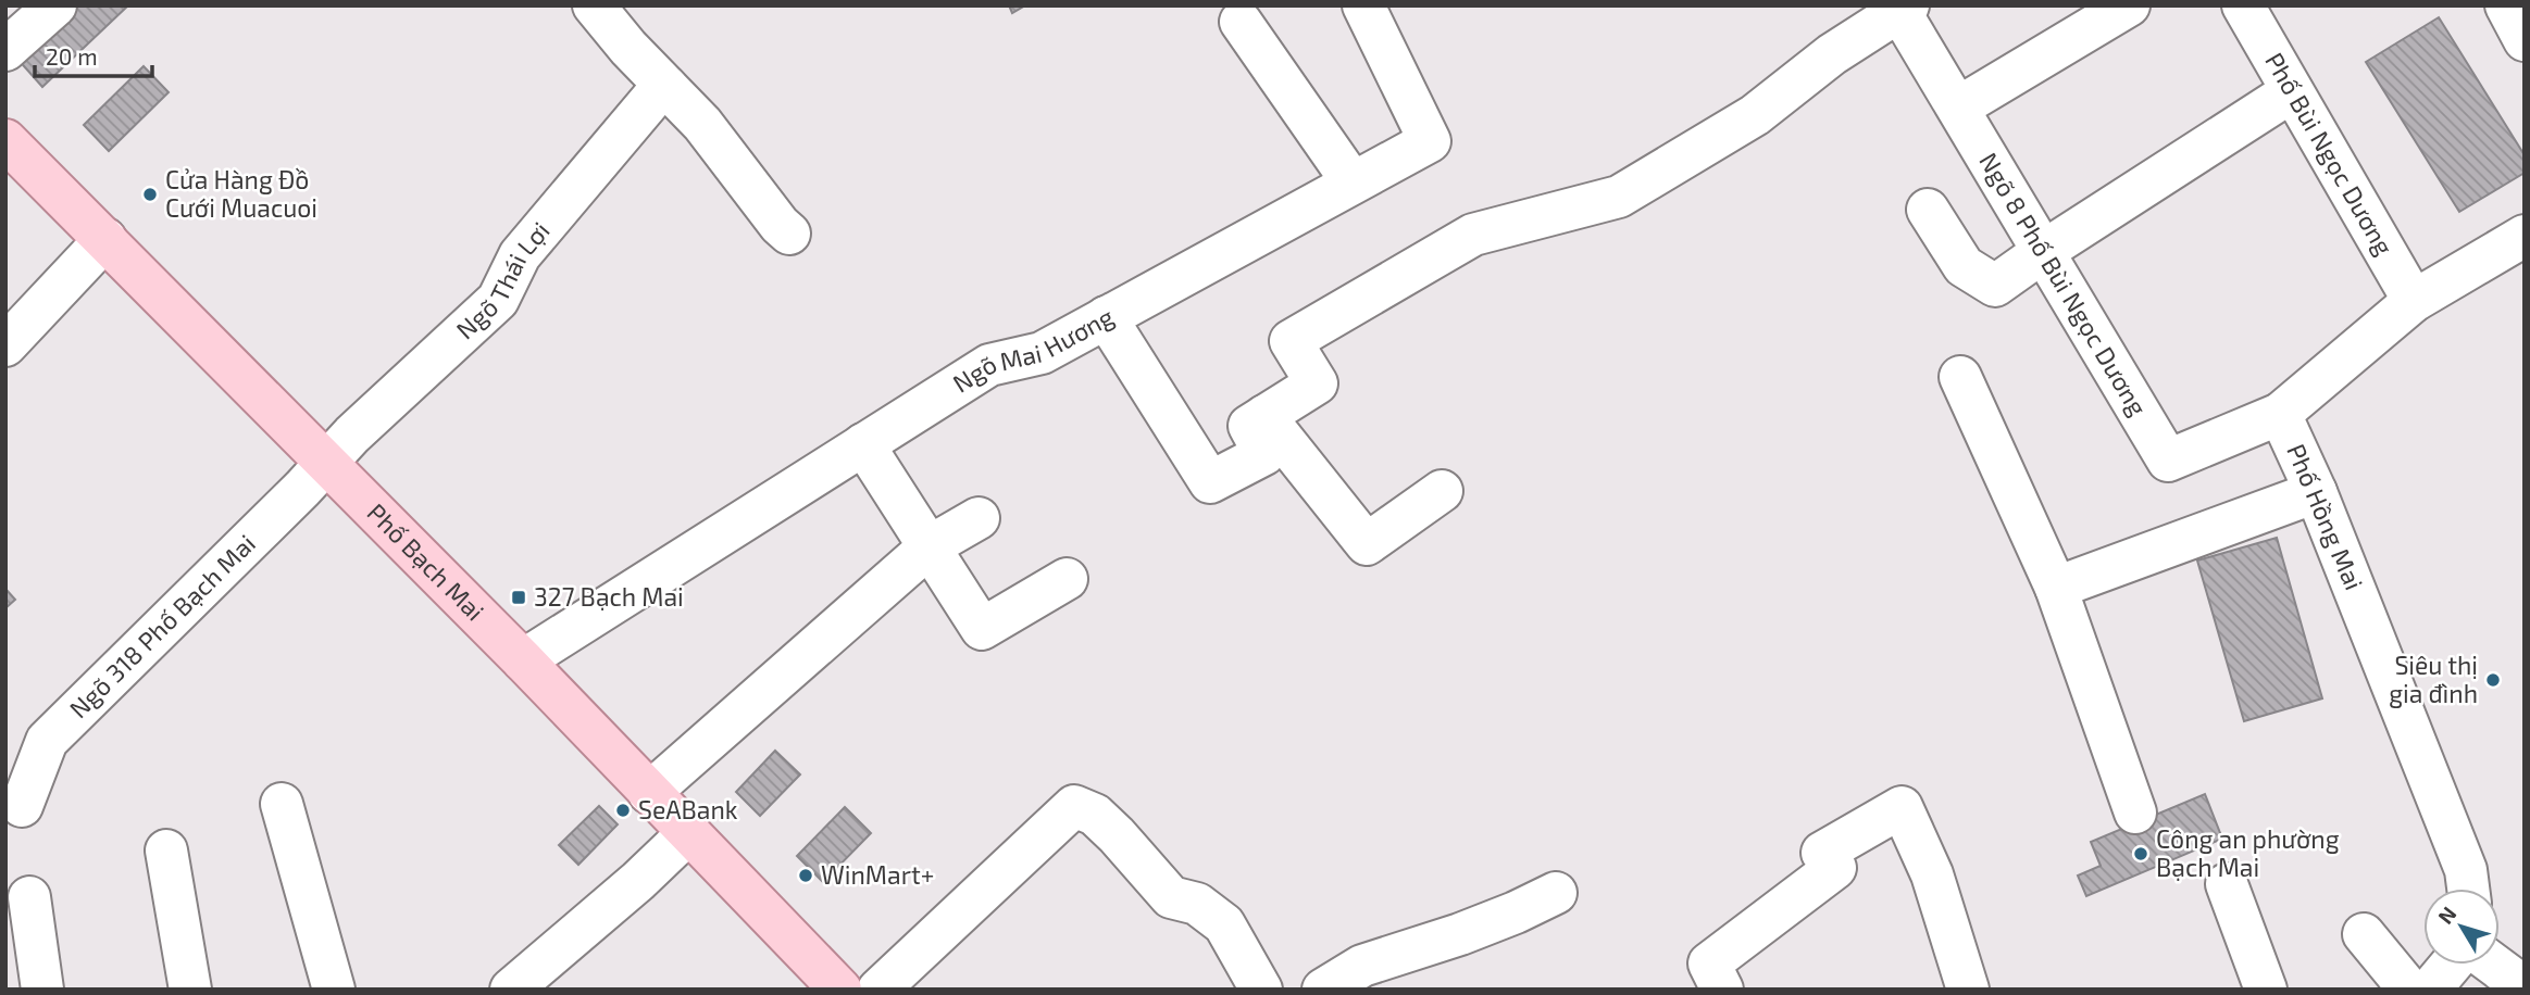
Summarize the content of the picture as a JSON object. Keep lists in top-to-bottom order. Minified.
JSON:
{"streets":{"main road":["Phố Bạch Mai"],"street":["Phố Bùi Ngọc Dương","Ngõ Thái Lợi","Ngõ 8 Phố Bùi Ngọc Dương","Ngõ Mai Hương","Phố Hồng Mai","Ngõ 318 Phố Bạch Mai"]},"crossings":[["Phố Bùi Ngọc Dương","Phố Hồng Mai"],["Ngõ Thái Lợi","Phố Bạch Mai"],["Ngõ Thái Lợi","Ngõ 318 Phố Bạch Mai"],["Ngõ 8 Phố Bùi Ngọc Dương","Phố Hồng Mai"],["Ngõ Mai Hương","Phố Bạch Mai"],["Phố Bạch Mai","Ngõ 318 Phố Bạch Mai"]],"places":{"other":["Cửa Hàng Đồ Cưới Muacuoi","Siêu thị gia đình","SeABank","Công an phường Bạch Mai","WinMart+"],"transit":["327 Bạch Mai"]},"scale_bar":"20 m","north":"top left"}
